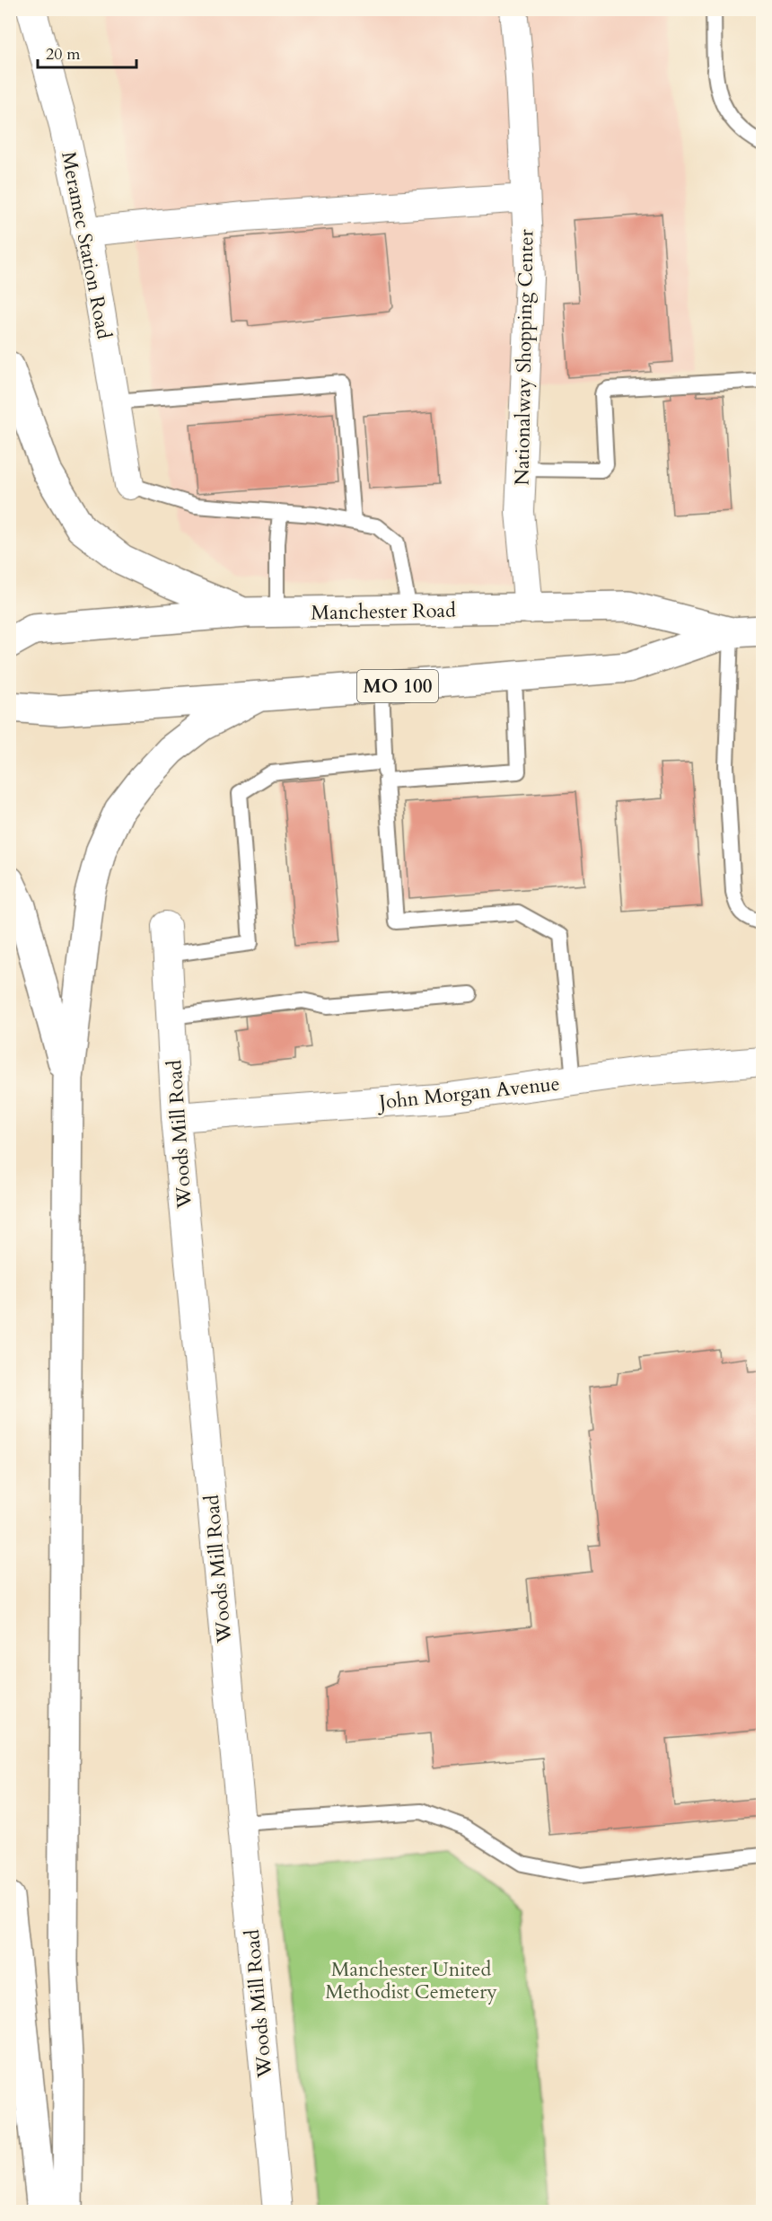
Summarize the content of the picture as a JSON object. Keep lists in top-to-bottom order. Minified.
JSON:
{"streets":{"highway":["Manchester Road","MO 100"],"street":["Meramec Station Road","Nationalway Shopping Center","John Morgan Avenue","Woods Mill Road"]},"crossings":[["Nationalway Shopping Center","Manchester Road"],["John Morgan Avenue","Woods Mill Road"]],"parks":["Manchester United Methodist Cemetery"],"scale_bar":"20 m"}
